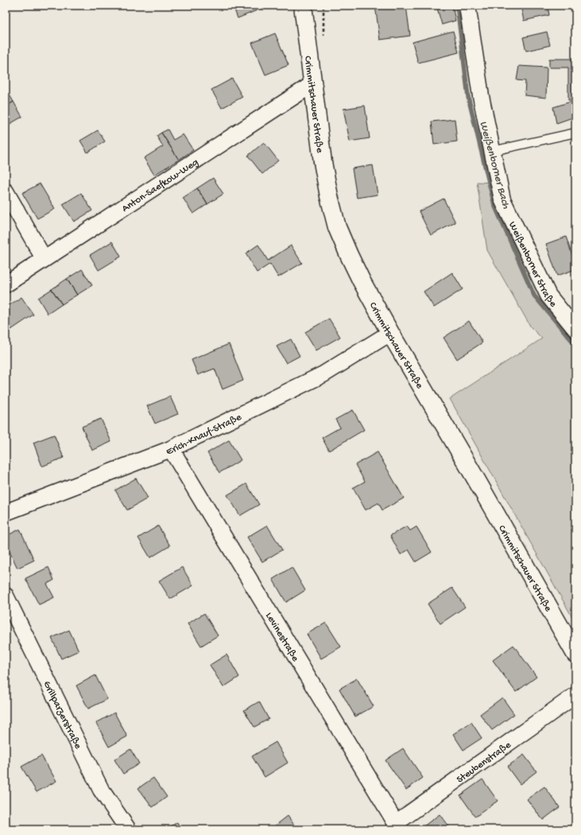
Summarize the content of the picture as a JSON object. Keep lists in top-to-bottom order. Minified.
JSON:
{"streets":{"main road":["Crimmitschauer Straße"],"street":["Anton-Saefkow-Weg","Weißenborner Straße","Erich-Knauf-Straße","Levinestraße","Grillparzerstraße","Steubenstraße"]},"crossings":[["Crimmitschauer Straße","Anton-Saefkow-Weg"],["Crimmitschauer Straße","Erich-Knauf-Straße"],["Erich-Knauf-Straße","Levinestraße"],["Levinestraße","Steubenstraße"]],"water":["Weißenborner Bach"]}
